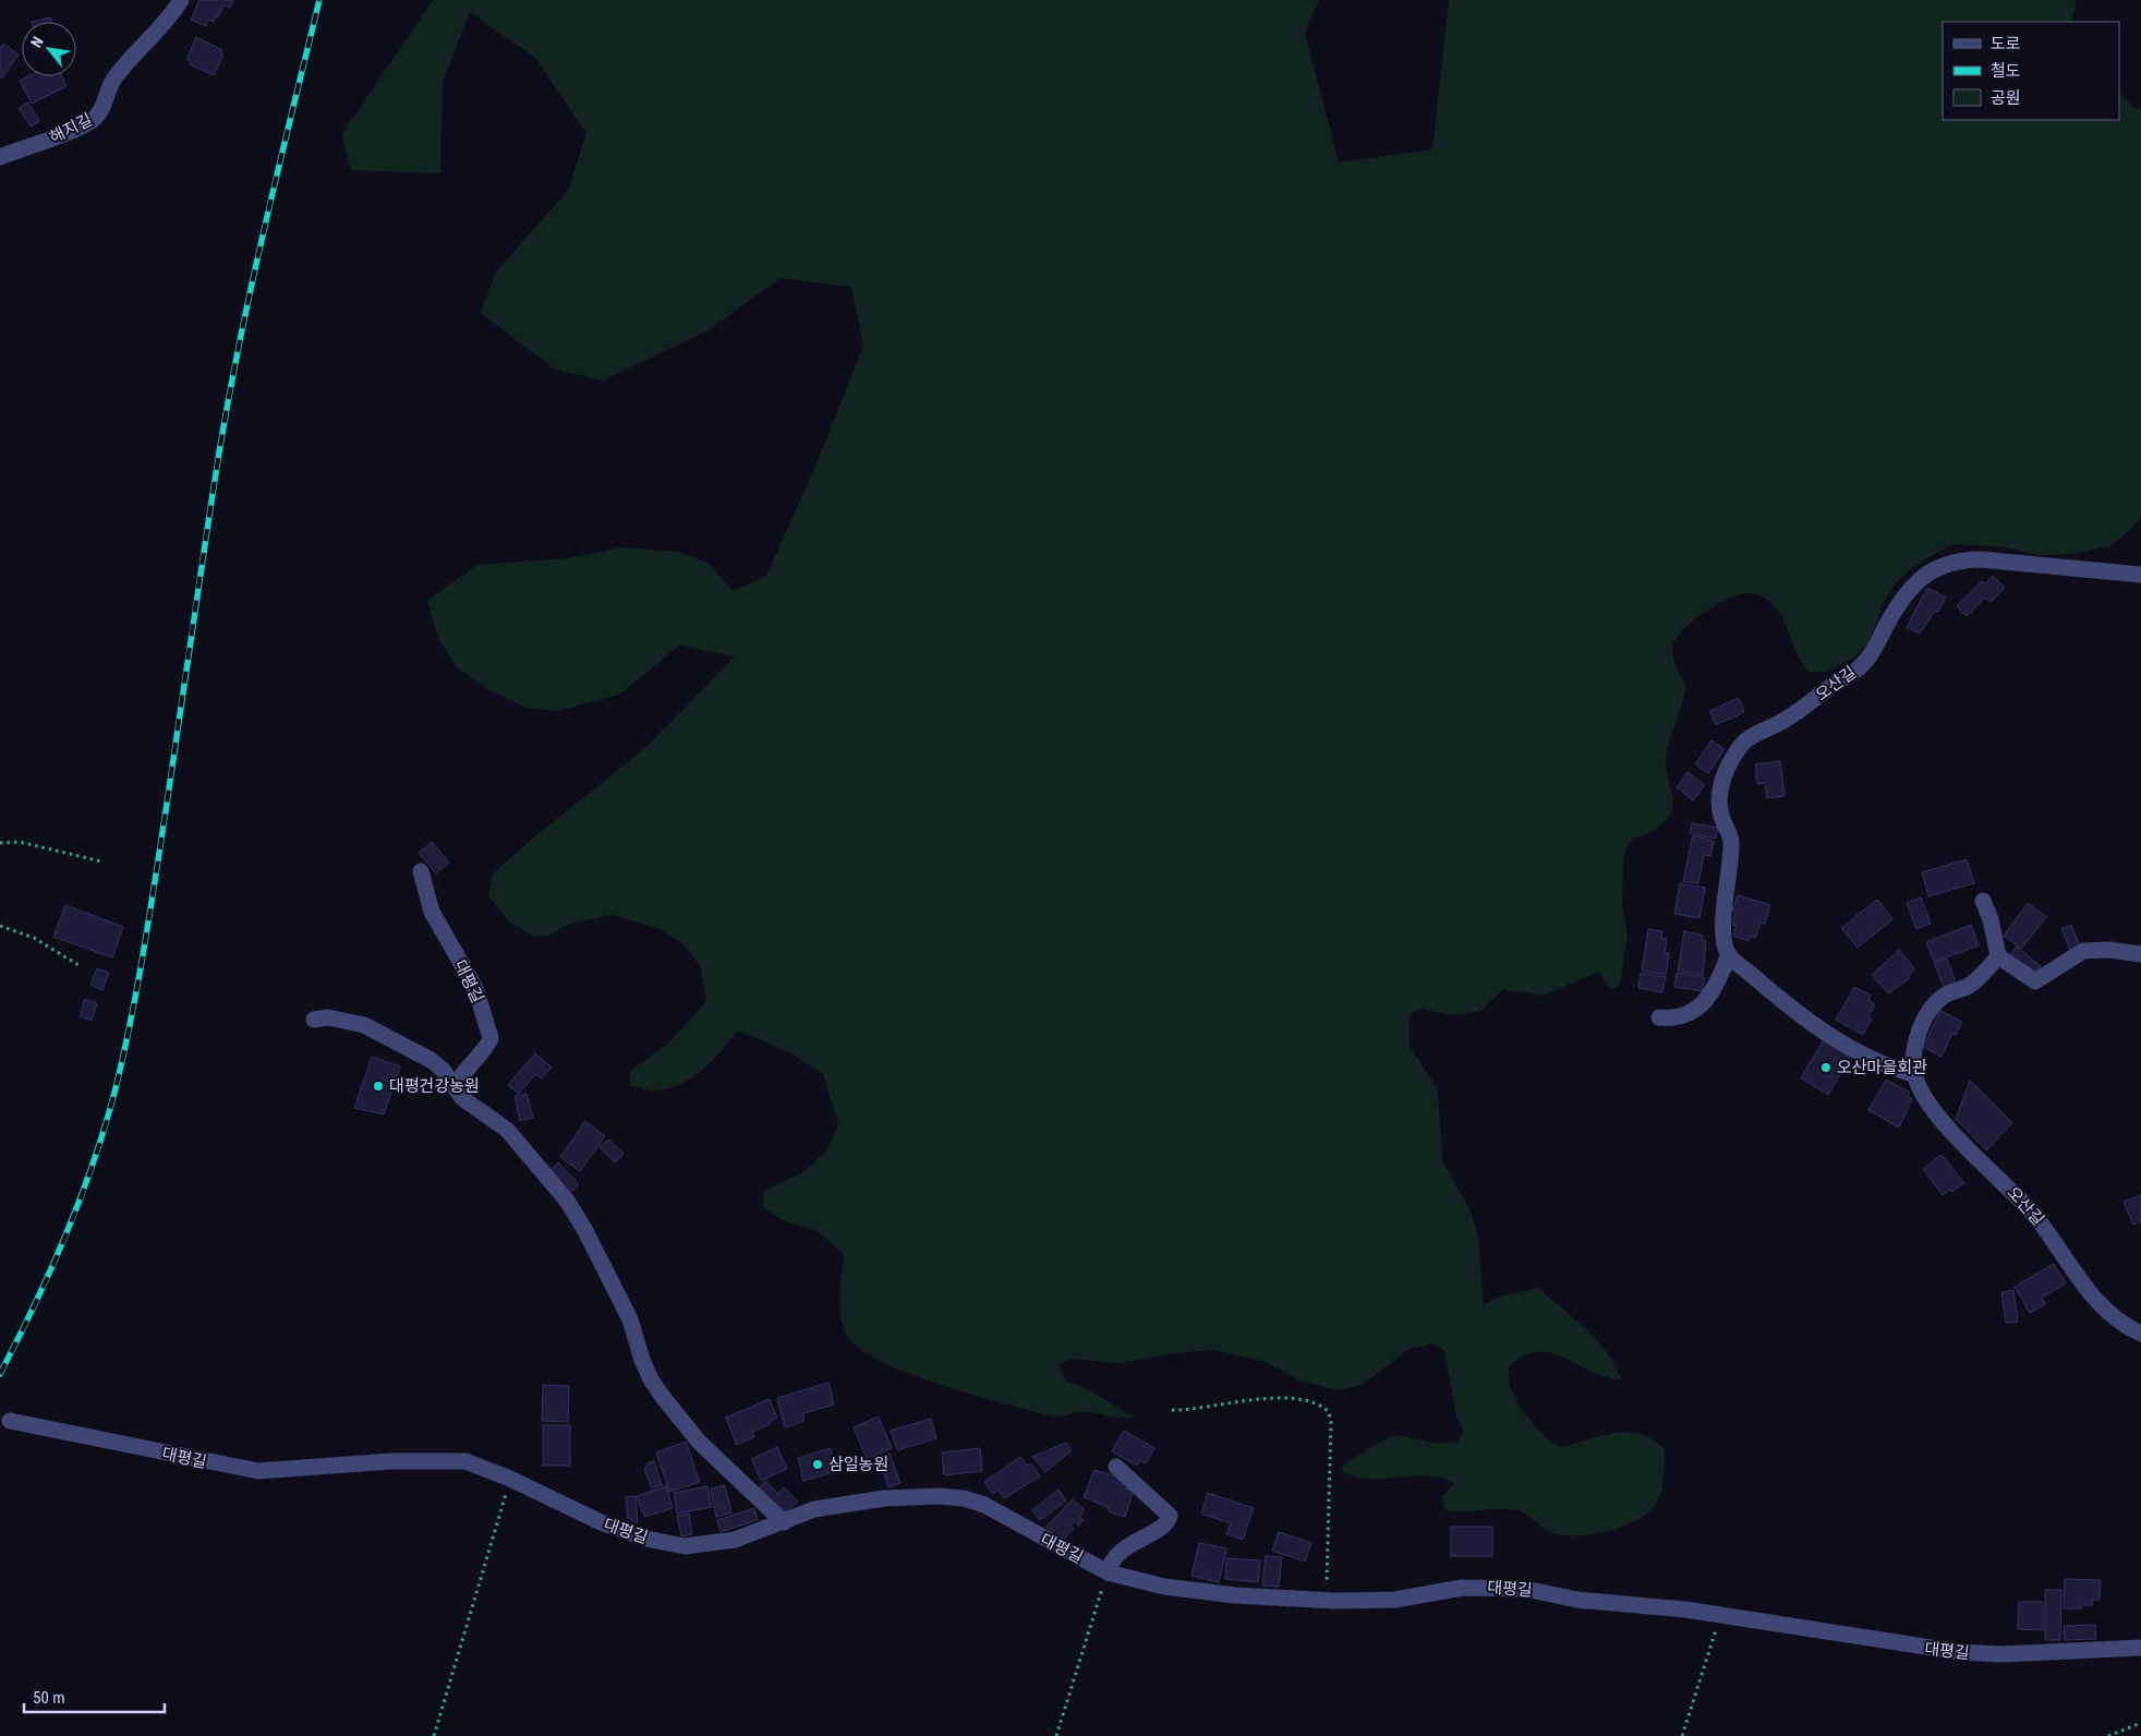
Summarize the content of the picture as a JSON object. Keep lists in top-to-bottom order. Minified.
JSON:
{"streets":{"lane":["해지길","오산길","대평길"]},"places":["오산마을회관","대평건강농원","삼일농원"],"legend":["도로","철도","공원"],"scale_bar":"50 m","north":"top left"}
